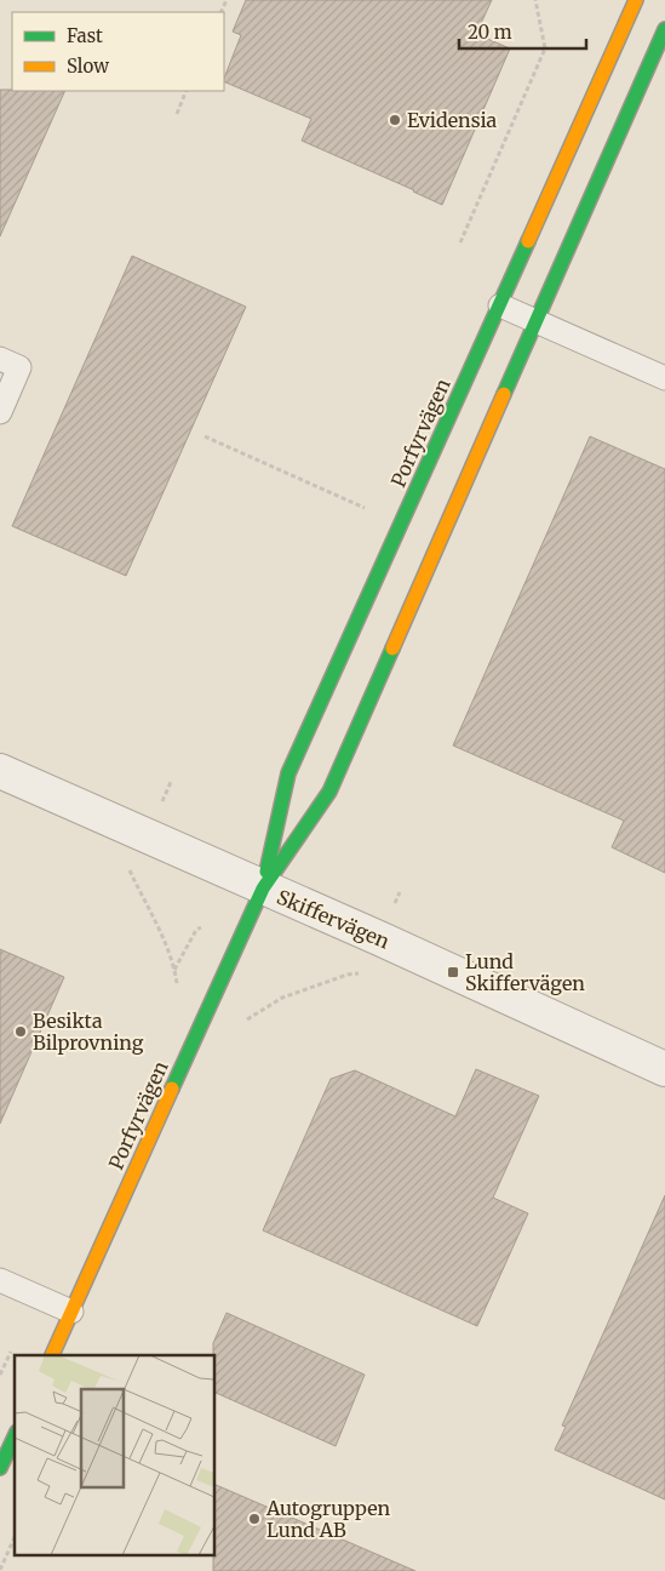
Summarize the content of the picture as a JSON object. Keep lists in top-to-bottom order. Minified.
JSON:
{"streets":{"street":["Porfyrvägen","Skiffervägen"]},"crossings":[["Porfyrvägen","Skiffervägen"]],"places":{"other":["Evidensia","Besikta Bilprovning","Autogruppen Lund AB"],"transit":["Lund Skiffervägen"]},"legend":["Fast","Slow"],"scale_bar":"20 m"}
